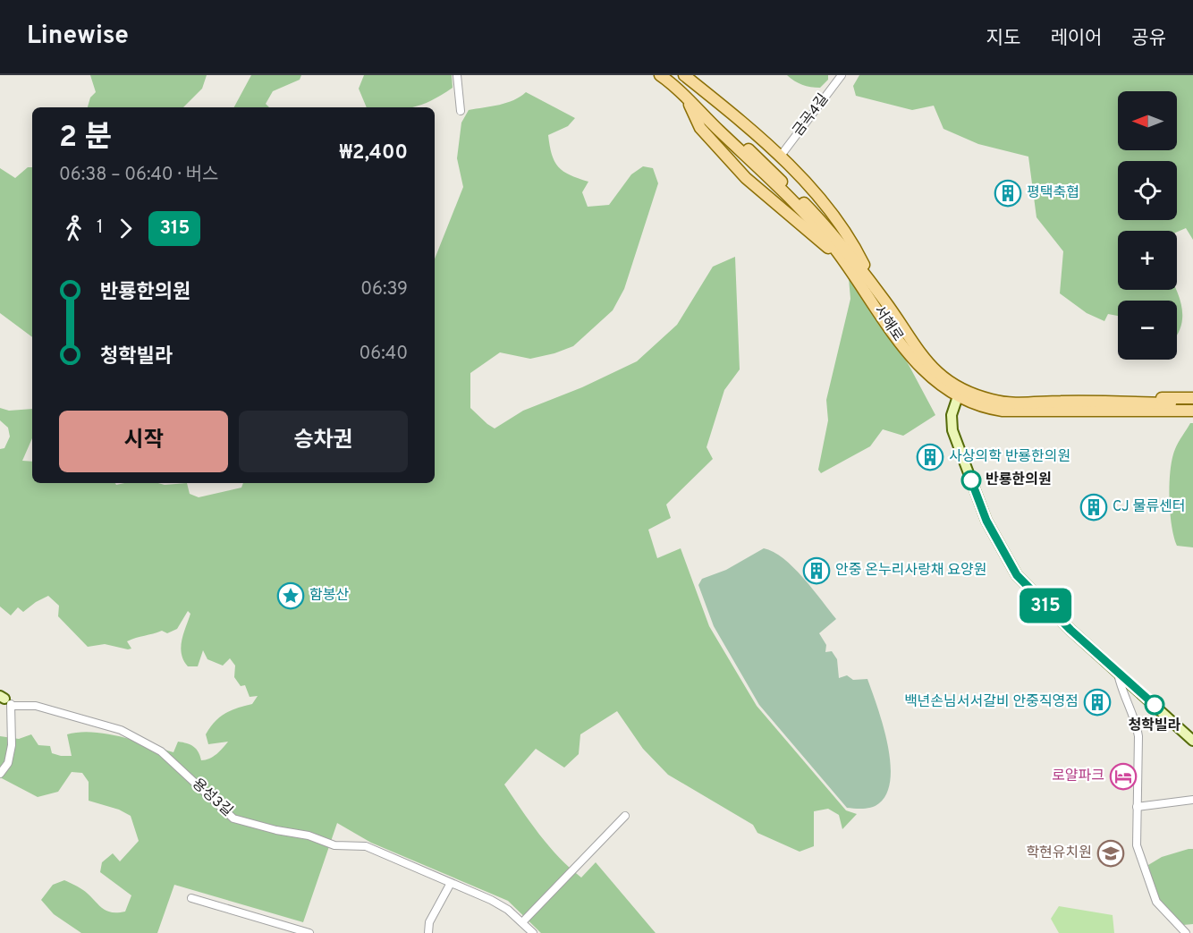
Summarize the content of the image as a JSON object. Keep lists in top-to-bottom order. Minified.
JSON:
{"streets":{"main road":["서해로"],"street":["금곡4길","용성3길"]},"places":{"building":["평택축협","사상의학 반룡한의원","CJ 물류센터","안중 온누리사랑채 요양원","백년손님서서갈비 안중직영점"],"other":["반룡한의원","청학빌라"],"place":["함봉산"],"hotel":["로얄파크"],"school or university":["학현유치원"]},"lines":["bus line 315"],"north":"left","page":{"header":"Linewise","nav":["지도","레이어","공유"],"on_map":"315","map_buttons":["+","−"],"heading":["2 분","06:38 – 06:40 · 버스","₩2,400"],"legs":["1","315"],"list":[{"name":"반룡한의원","value":"06:39"},{"name":"청학빌라","value":"06:40"}],"buttons":["시작","승차권"]}}
